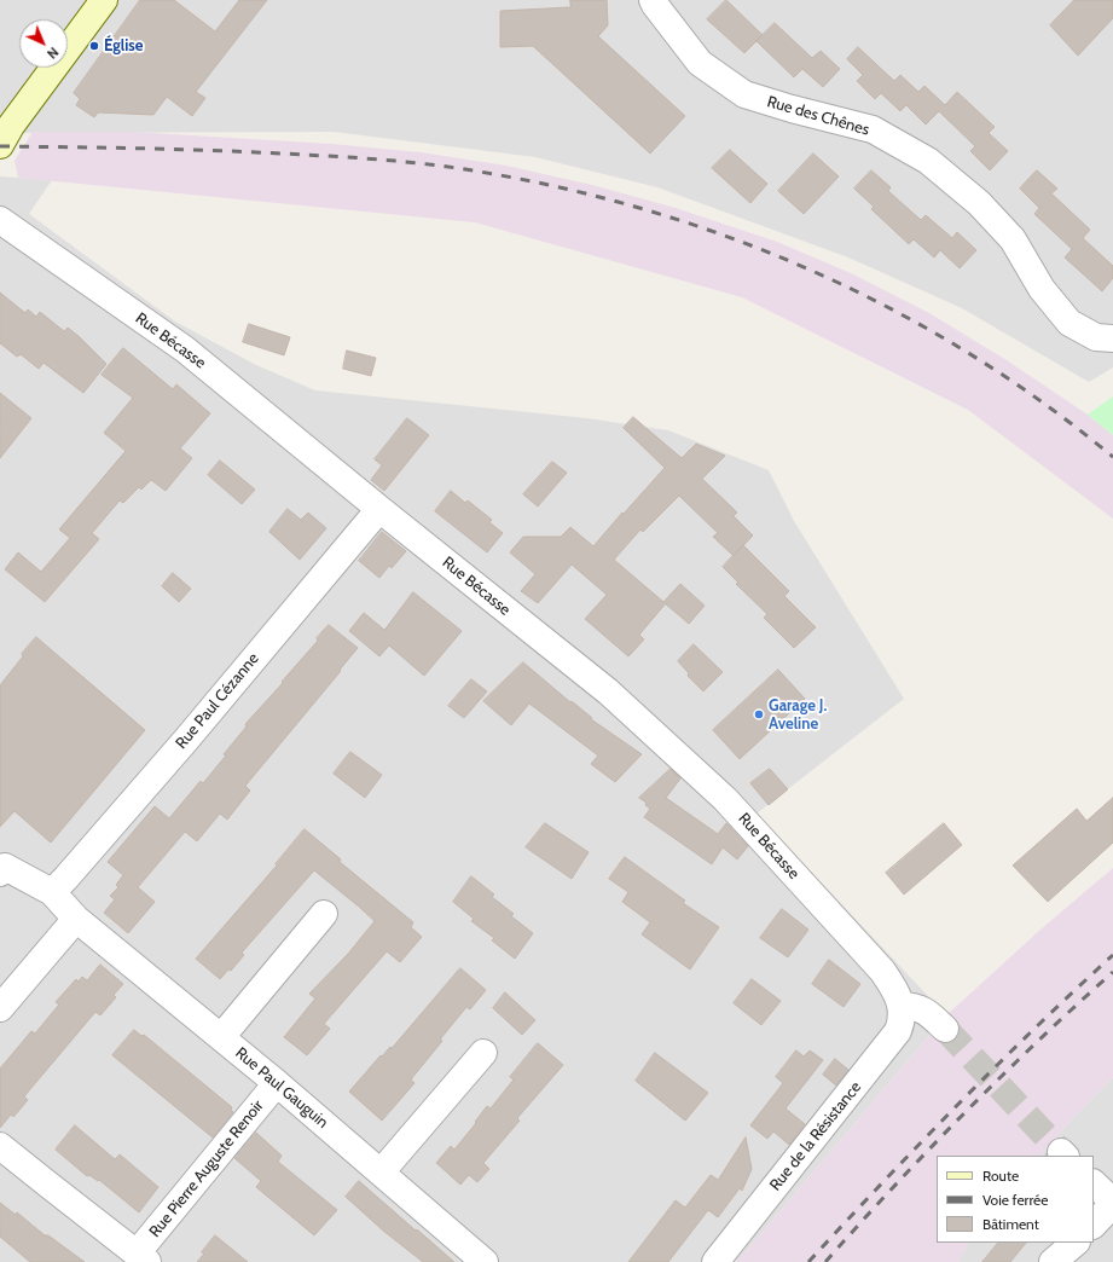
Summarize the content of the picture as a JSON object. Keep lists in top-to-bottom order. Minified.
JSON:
{"streets":{"street":["Rue des Chênes","Rue Bécasse","Rue Paul Cézanne","Rue Paul Gauguin","Rue de la Résistance","Rue Pierre Auguste Renoir"]},"crossings":[["Rue Bécasse","Rue Paul Cézanne"],["Rue Bécasse","Rue de la Résistance"],["Rue Paul Cézanne","Rue Paul Gauguin"],["Rue Paul Gauguin","Rue Pierre Auguste Renoir"]],"places":["Église","Garage J. Aveline"],"legend":["Route","Voie ferrée","Bâtiment"],"north":"bottom right"}
